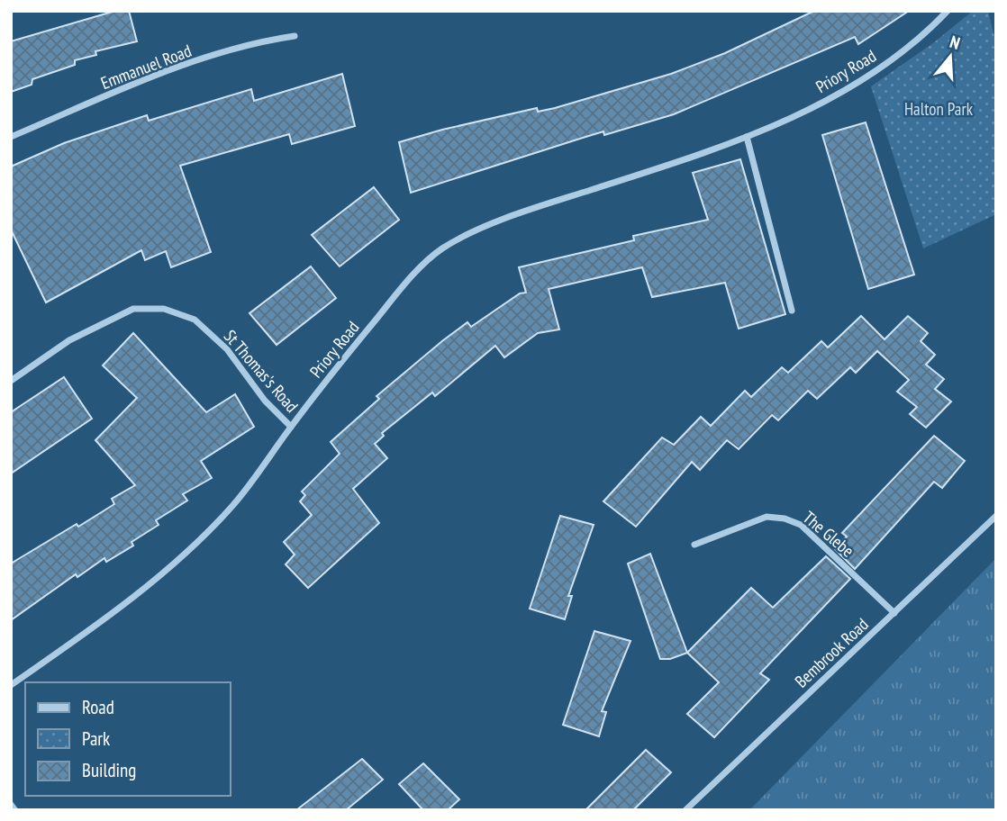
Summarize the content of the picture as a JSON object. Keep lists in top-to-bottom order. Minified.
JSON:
{"streets":{"street":["Emmanuel Road","Priory Road","St Thomas's Road","The Glebe","Bembrook Road"]},"crossings":[["Priory Road","St Thomas's Road"],["The Glebe","Bembrook Road"]],"parks":["Halton Park"],"legend":["Road","Park","Building"],"north":"top"}
